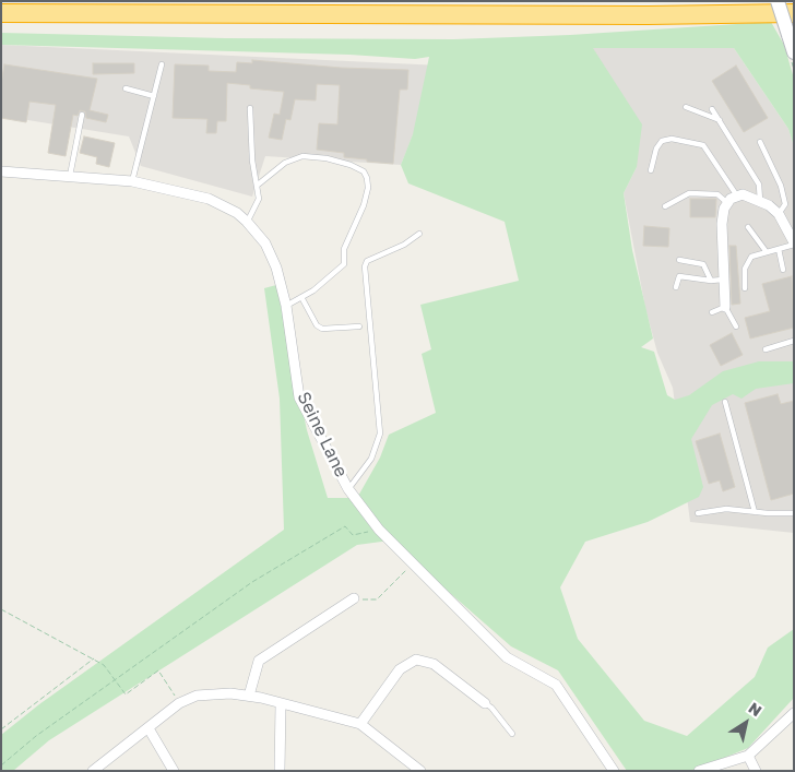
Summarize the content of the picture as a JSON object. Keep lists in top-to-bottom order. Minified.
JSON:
{"streets":{"street":["Seine Lane"]},"north":"top right"}
